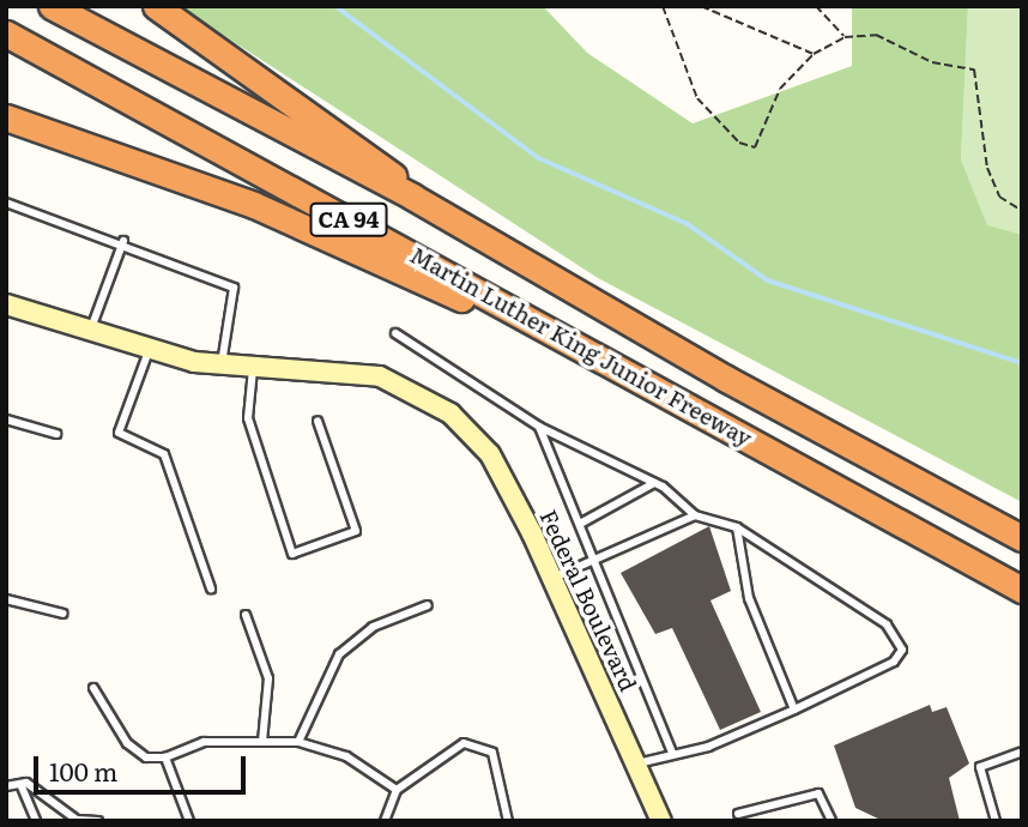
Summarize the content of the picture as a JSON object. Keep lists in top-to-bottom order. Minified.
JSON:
{"streets":{"highway":["CA 94","Martin Luther King Junior Freeway"],"main road":["Federal Boulevard"]},"scale_bar":"100 m"}
